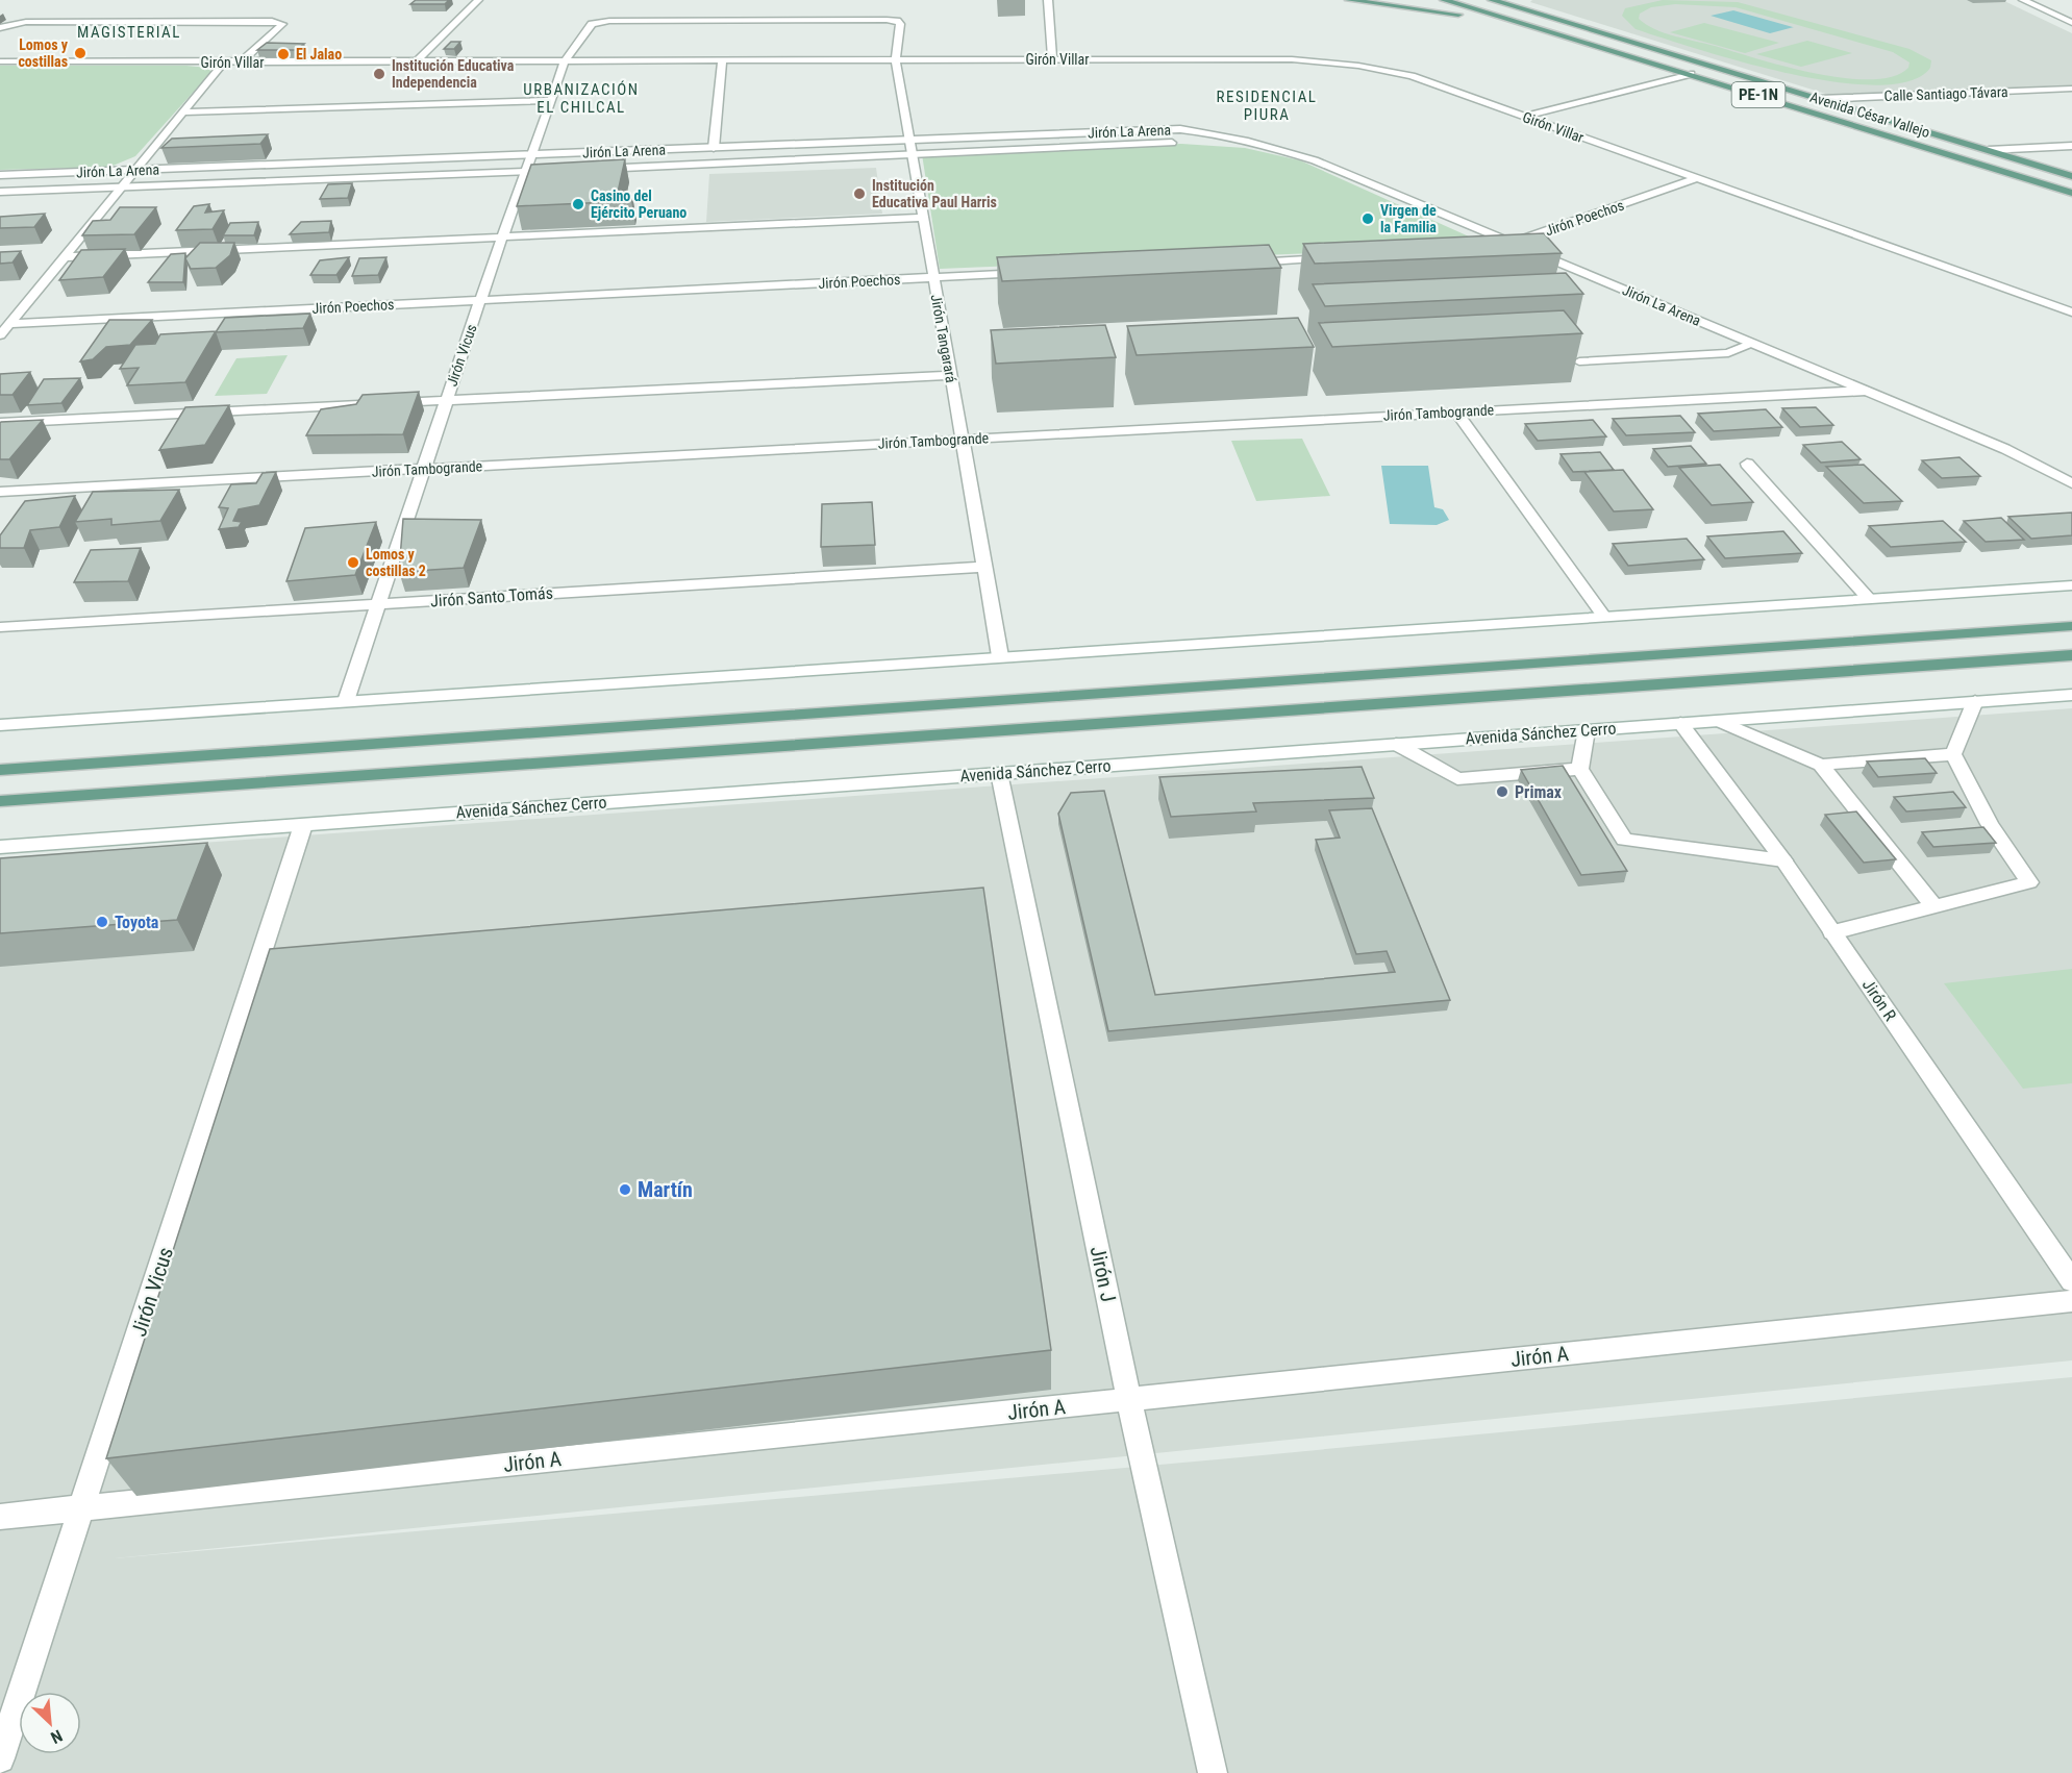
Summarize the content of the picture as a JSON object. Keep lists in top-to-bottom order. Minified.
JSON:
{"streets":{"main road":["PE-1N","Avenida César Vallejo"],"street":["Girón Villar","Calle Santiago Távara","Jirón La Arena","Jirón Poechos","Jirón Tangarará","Jirón Vicus","Jirón Tambogrande","Jirón Santo Tomás","Avenida Sánchez Cerro","Jirón R","Jirón J","Jirón A"]},"crossings":[["Girón Villar","Jirón Poechos"],["Girón Villar","Jirón Tangarará"],["Girón Villar","Jirón Vicus"],["Calle Santiago Távara","Avenida César Vallejo"],["Jirón La Arena","Jirón Poechos"],["Jirón La Arena","Jirón Tangarará"],["Jirón La Arena","Jirón Vicus"],["Jirón La Arena","Jirón Tambogrande"],["Jirón Poechos","Jirón Tangarará"],["Jirón Poechos","Jirón Vicus"],["Jirón Tangarará","Jirón Vicus"],["Jirón Tangarará","Jirón Tambogrande"],["Jirón Tangarará","Jirón Santo Tomás"],["Jirón Vicus","Jirón Tambogrande"],["Jirón Vicus","Jirón Santo Tomás"],["Jirón Vicus","Avenida Sánchez Cerro"],["Jirón Vicus","Jirón A"],["Avenida Sánchez Cerro","Jirón R"],["Avenida Sánchez Cerro","Jirón J"],["Jirón J","Jirón A"]],"districts":["MAGISTERIAL","URBANIZACIÓN EL CHILCAL","RESIDENCIAL PIURA"],"places":["Lomos y costillas","El Jalao","Institución Educativa Independencia","Institución Educativa Paul Harris","Casino del Ejército Peruano","Virgen de la Familia","Lomos y costillas 2","Primax","Toyota","Martín"],"north":"bottom right"}
